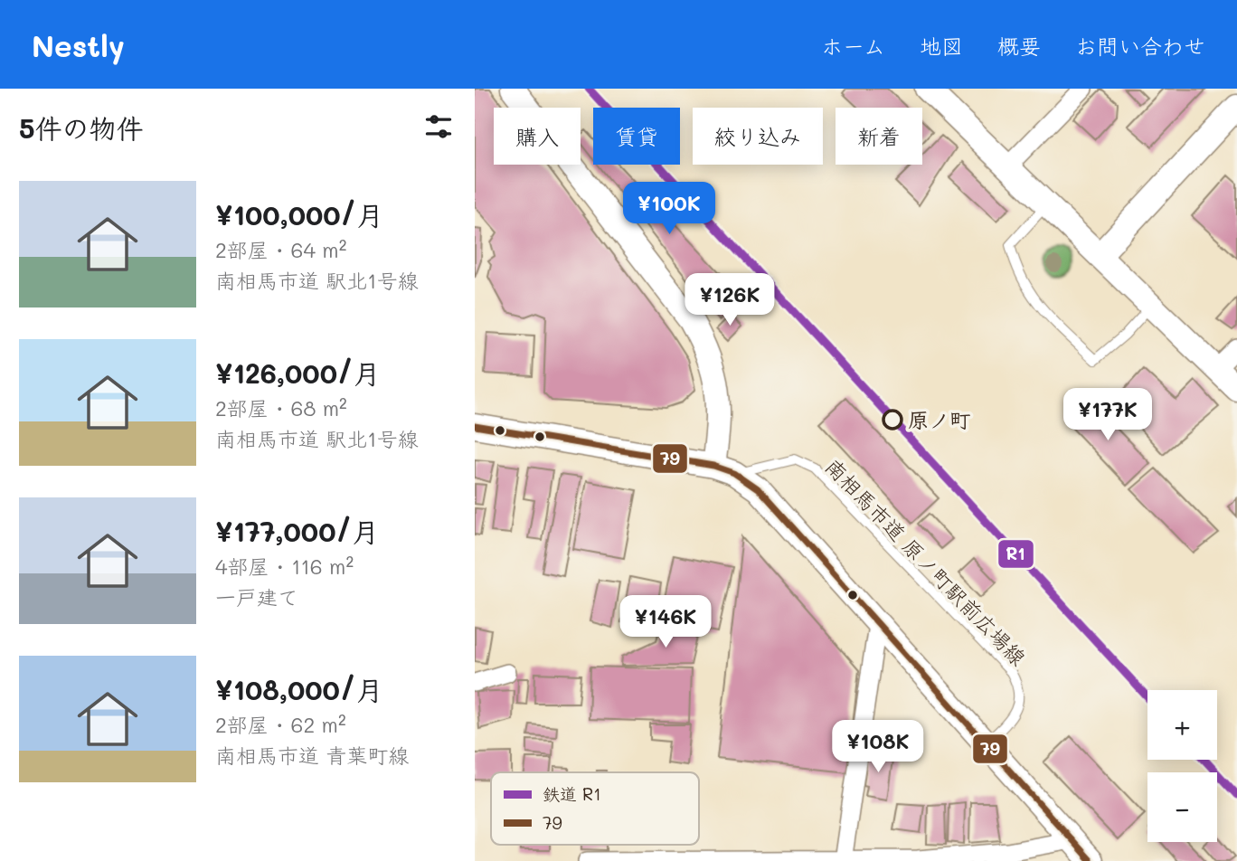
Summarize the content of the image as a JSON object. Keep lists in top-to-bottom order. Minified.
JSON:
{"streets":{"lane":["南相馬市道 原ノ町駅前広場線"]},"places":["原ノ町"],"lines":["rail line R1","transit line 79"],"legend":["鉄道 R1","79"],"page":{"header":"Nestly","nav":["ホーム","地図","概要","お問い合わせ"],"heading":"5件の物件","chip":["購入","賃貸","絞り込み","新着"],"list":[{"name":"¥100,000/月","note":"2部屋 · 64 m² · 南相馬市道 駅北1号線"},{"name":"¥126,000/月","note":"2部屋 · 68 m² · 南相馬市道 駅北1号線"},{"name":"¥177,000/月","note":"4部屋 · 116 m² · 一戸建て"},{"name":"¥108,000/月","note":"2部屋 · 62 m² · 南相馬市道 青葉町線"}],"price":["¥100K","¥126K","¥177K","¥146K","¥108K"],"map_buttons":["+","−"]}}
